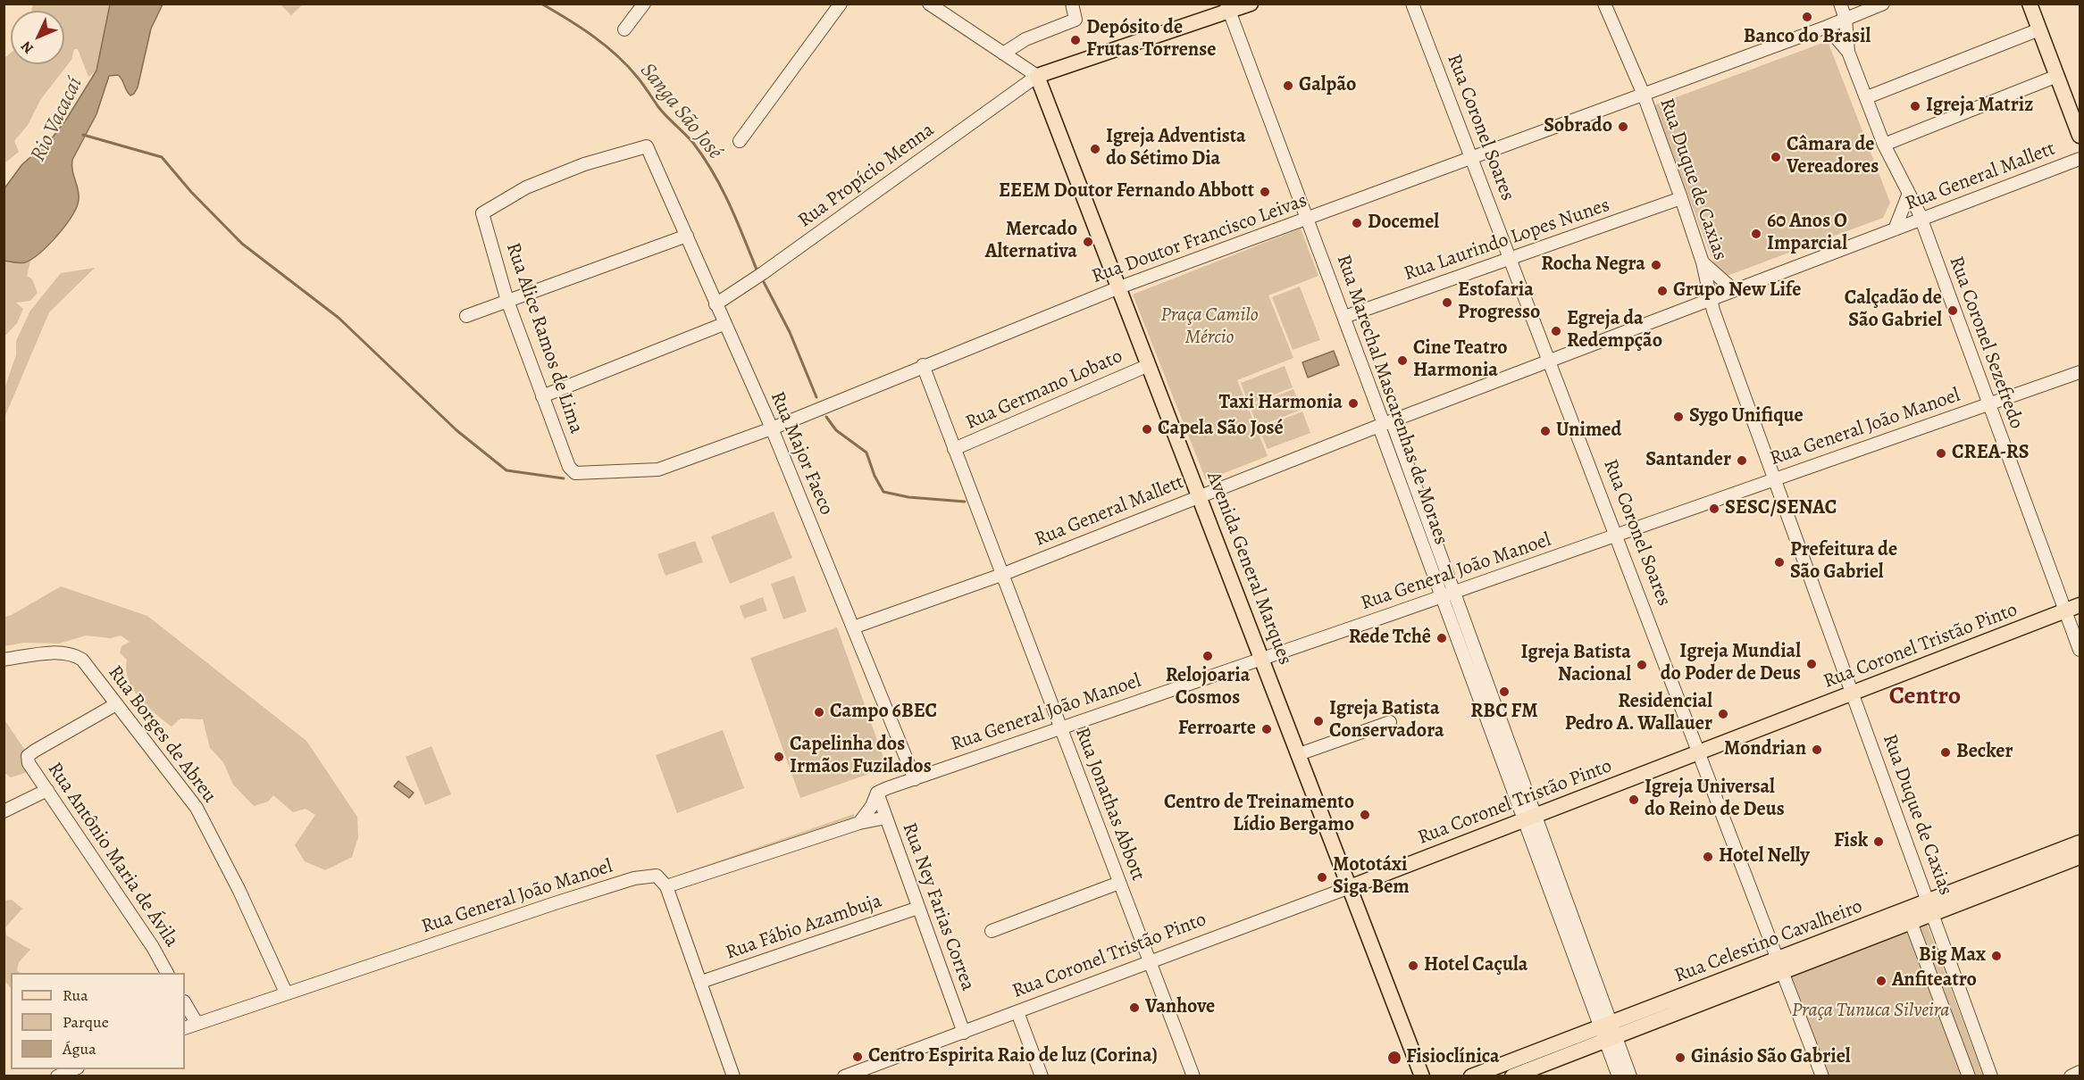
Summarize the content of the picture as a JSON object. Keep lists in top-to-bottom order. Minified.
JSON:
{"streets":{"main road":["Avenida General Marques","Rua Coronel Tristão Pinto","Rua Celestino Cavalheiro"],"street":["Rua Coronel Soares","Rua Propício Menna","Rua General Mallett","Rua Duque de Caxias","Rua Doutor Francisco Leivas","Rua Laurindo Lopes Nunes","Rua Alice Ramos de Lima","Rua Coronel Sezefredo","Rua Germano Lobato","Rua Marechal Mascarenhas de Moraes","Rua General João Manoel","Rua Major Faeco","Rua Borges de Abreu","Rua Jonathas Abbott","Rua Antônio Maria de Ávila","Rua Ney Farias Correa","Rua Fábio Azambuja"]},"crossings":[["Rua Coronel Soares","Rua General Mallett"],["Rua Coronel Soares","Rua Doutor Francisco Leivas"],["Rua Coronel Soares","Rua Laurindo Lopes Nunes"],["Rua Coronel Soares","Rua General João Manoel"],["Rua Coronel Soares","Rua Coronel Tristão Pinto"],["Rua Coronel Soares","Rua Celestino Cavalheiro"],["Rua Propício Menna","Rua Major Faeco"],["Rua Propício Menna","Avenida General Marques"],["Rua General Mallett","Rua Duque de Caxias"],["Rua General Mallett","Rua Coronel Sezefredo"],["Rua General Mallett","Rua Marechal Mascarenhas de Moraes"],["Rua General Mallett","Rua Major Faeco"],["Rua General Mallett","Avenida General Marques"],["Rua General Mallett","Rua Jonathas Abbott"],["Rua Duque de Caxias","Rua Doutor Francisco Leivas"],["Rua Duque de Caxias","Rua Laurindo Lopes Nunes"],["Rua Duque de Caxias","Rua General João Manoel"],["Rua Duque de Caxias","Rua Coronel Tristão Pinto"],["Rua Duque de Caxias","Rua Celestino Cavalheiro"],["Rua Doutor Francisco Leivas","Rua Alice Ramos de Lima"],["Rua Doutor Francisco Leivas","Rua Coronel Sezefredo"],["Rua Doutor Francisco Leivas","Rua Marechal Mascarenhas de Moraes"],["Rua Doutor Francisco Leivas","Rua Major Faeco"],["Rua Doutor Francisco Leivas","Avenida General Marques"],["Rua Doutor Francisco Leivas","Rua Jonathas Abbott"],["Rua Laurindo Lopes Nunes","Rua Marechal Mascarenhas de Moraes"],["Rua Alice Ramos de Lima","Rua Major Faeco"],["Rua Coronel Sezefredo","Rua General João Manoel"],["Rua Coronel Sezefredo","Rua Coronel Tristão Pinto"],["Rua Germano Lobato","Avenida General Marques"],["Rua Germano Lobato","Rua Jonathas Abbott"],["Rua Marechal Mascarenhas de Moraes","Rua General João Manoel"],["Rua Marechal Mascarenhas de Moraes","Rua Coronel Tristão Pinto"],["Rua Marechal Mascarenhas de Moraes","Rua Celestino Cavalheiro"],["Rua General João Manoel","Rua Major Faeco"],["Rua General João Manoel","Avenida General Marques"],["Rua General João Manoel","Rua Borges de Abreu"],["Rua General João Manoel","Rua Jonathas Abbott"],["Rua General João Manoel","Rua Ney Farias Correa"],["Avenida General Marques","Rua Coronel Tristão Pinto"],["Rua Coronel Tristão Pinto","Rua Jonathas Abbott"],["Rua Coronel Tristão Pinto","Rua Ney Farias Correa"],["Rua Borges de Abreu","Rua Antônio Maria de Ávila"],["Rua Ney Farias Correa","Rua Fábio Azambuja"]],"districts":["Centro"],"water":["Sanga São José","Rio Vacacaí"],"parks":["Praça Camilo Mércio","Praça Tunuca Silveira"],"places":["Banco do Brasil","Depósito de Frutas Torrense","Galpão","Igreja Matriz","Sobrado","Igreja Adventista do Sétimo Dia","Câmara de Vereadores","EEEM Doutor Fernando Abbott","Docemel","60 Anos O Imparcial","Mercado Alternativa","Rocha Negra","Grupo New Life","Estofaria Progresso","Calçadão de São Gabriel","Egreja da Redempção","Cine Teatro Harmonia","Taxi Harmonia","Sygo Unifique","Capela São José","Unimed","CREA-RS","Santander","SESC/SENAC","Prefeitura de São Gabriel","Rede Tchê","Relojoaria Cosmos","Igreja Mundial do Poder de Deus","Igreja Batista Nacional","RBC FM","Campo 6BEC","Residencial Pedro A. Wallauer","Igreja Batista Conservadora","Ferroarte","Mondrian","Becker","Capelinha dos Irmãos Fuzilados","Igreja Universal do Reino de Deus","Centro de Treinamento Lídio Bergamo","Fisk","Hotel Nelly","Mototáxi Siga Bem","Big Max","Hotel Caçula","Anfiteatro","Vanhove","Centro Espirita Raio de luz (Corina)","Fisioclínica","Ginásio São Gabriel"],"legend":["Rua","Parque","Água"],"north":"bottom left"}
